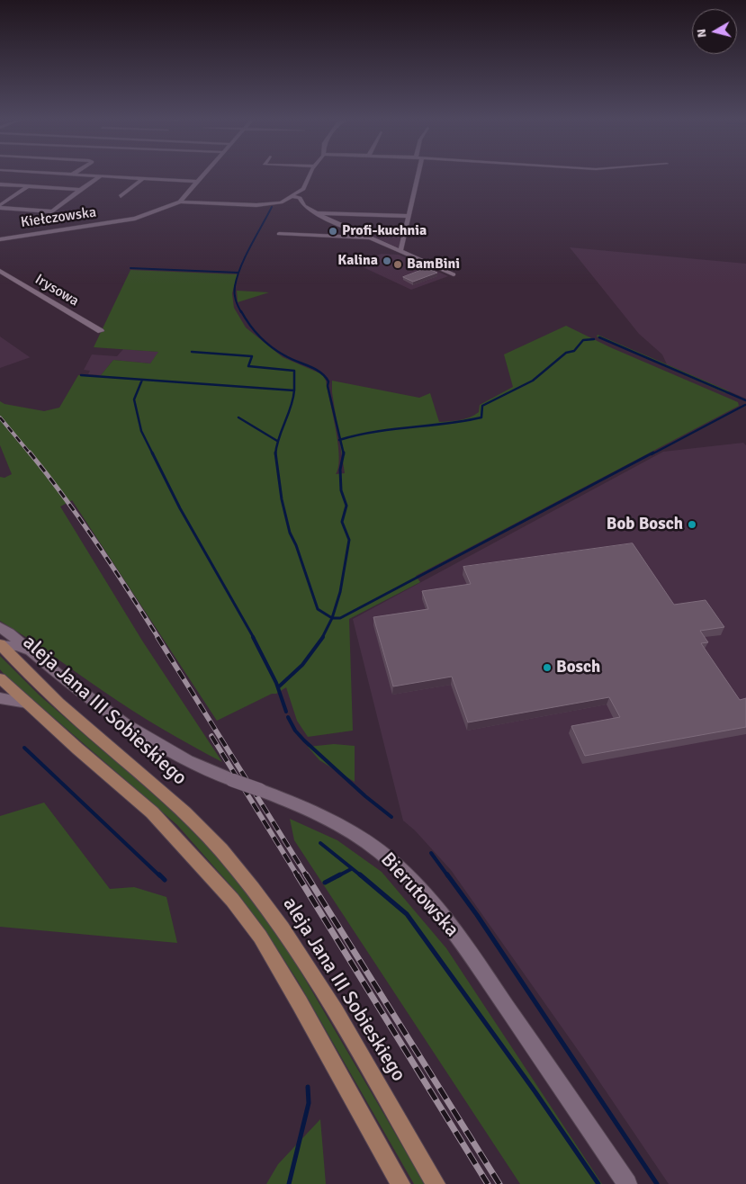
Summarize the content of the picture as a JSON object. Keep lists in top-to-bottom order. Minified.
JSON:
{"streets":{"main road":["aleja Jana III Sobieskiego"],"street":["Kiełczowska","Irysowa","Bierutowska"]},"crossings":[["aleja Jana III Sobieskiego","Bierutowska"]],"places":["Profi-kuchnia","Kalina","BamBini","Bob Bosch","Bosch"],"north":"left"}
